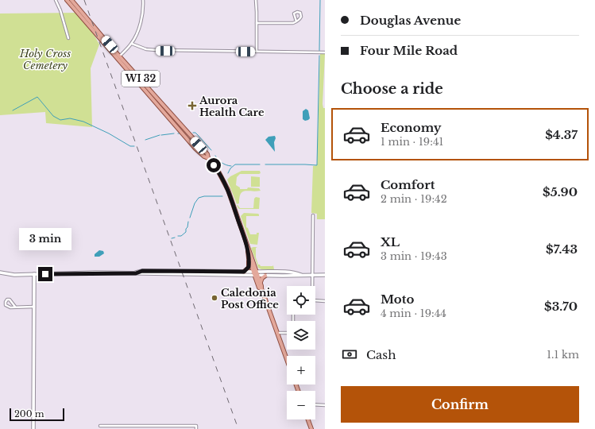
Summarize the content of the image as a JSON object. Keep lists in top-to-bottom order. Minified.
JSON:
{"streets":{"main road":["WI 32"]},"parks":["Holy Cross Cemetery"],"places":{"health":["Aurora Health Care"],"other":["Caledonia Post Office"]},"scale_bar":"200 m","page":{"banner":["Douglas Avenue","Four Mile Road"],"heading":"Choose a ride","list":[{"name":"Economy","note":"1 min · 19:41","value":"$4.37"},{"name":"Comfort","note":"2 min · 19:42","value":"$5.90"},{"name":"XL","note":"3 min · 19:43","value":"$7.43"},{"name":"Moto","note":"4 min · 19:44","value":"$3.70"}],"bubble":"3 min","map_buttons":["+","−"],"pay":["Cash","1.1 km"],"buttons":"Confirm","scale":"200 m"}}
